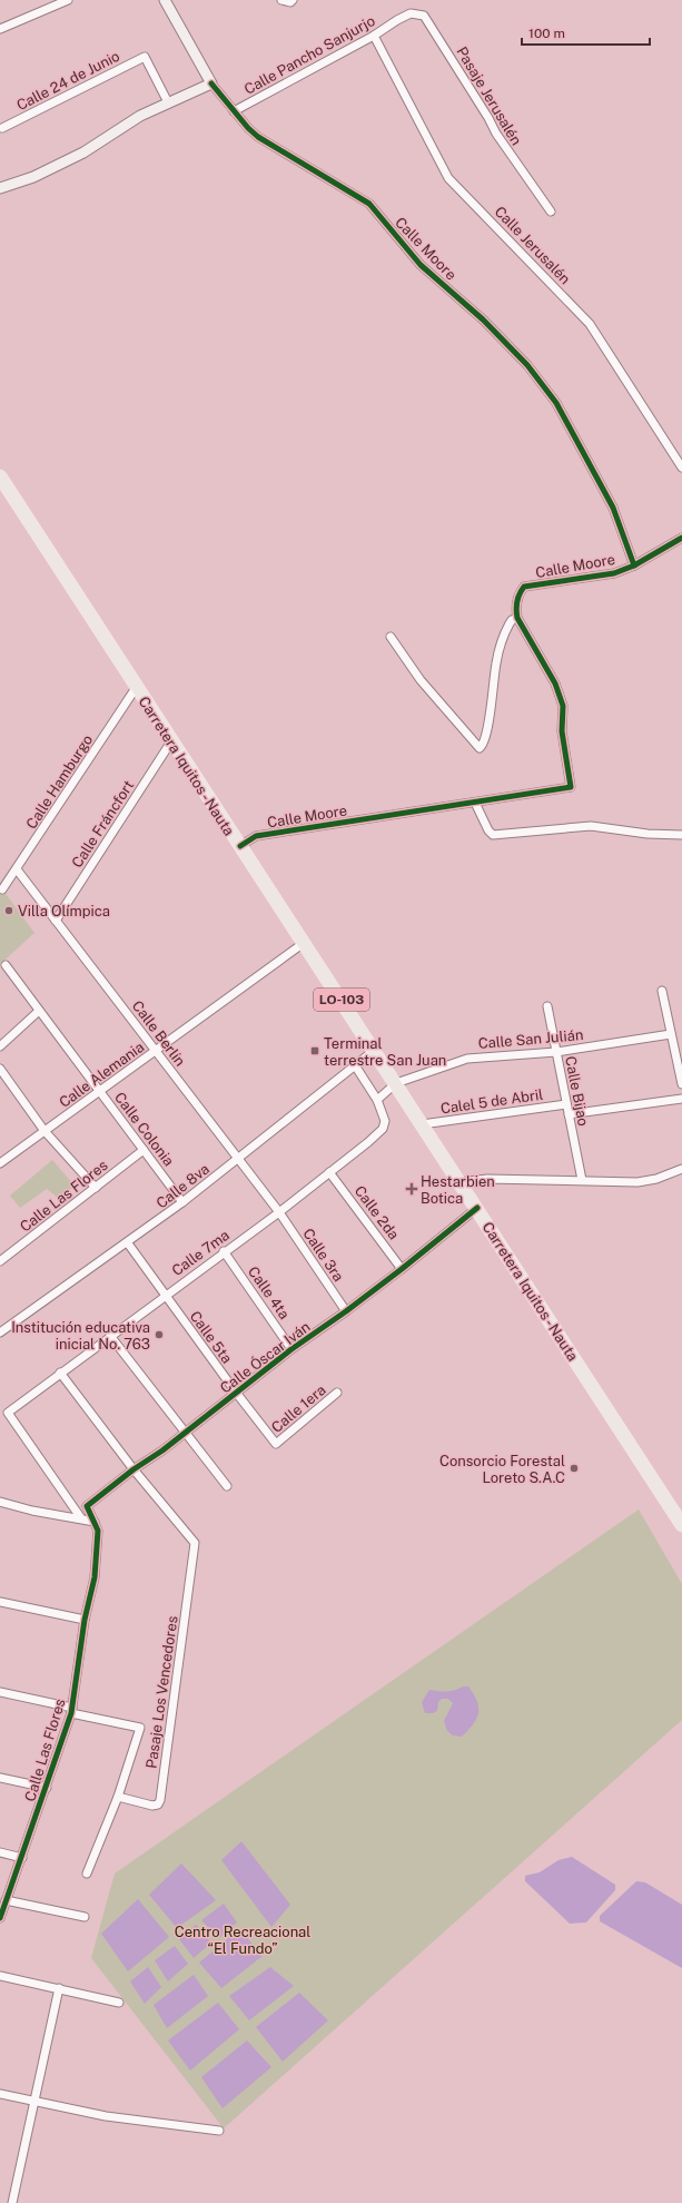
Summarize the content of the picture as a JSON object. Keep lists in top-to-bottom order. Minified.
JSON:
{"streets":{"main road":["Carretera Iquitos - Nauta","LO-103"],"street":["Calle Pancho Sanjurjo","Calle 24 de Junio","Pasaje Jerusalén","Calle Jerusalén","Calle Moore","Calle Hamburgo","Calle Fráncfort","Calle Berlín","Calle San Julián","Calle Alemania","Calle Bijao","Calel 5 de Abril","Calle Colonia","Calle 8va","Calle Las Flores","Calle 2da","Calle 7ma","Calle 3ra","Calle 4ta","Calle 5ta","Calle Óscar Iván","Calle 1era","Pasaje Los Vencedores"]},"crossings":[["Calle Pancho Sanjurjo","Pasaje Jerusalén"],["Calle Pancho Sanjurjo","Calle Jerusalén"],["Calle Pancho Sanjurjo","Calle Moore"],["Calle Moore","Carretera Iquitos - Nauta"],["Carretera Iquitos - Nauta","Calle Hamburgo"],["Carretera Iquitos - Nauta","Calle Fráncfort"],["Carretera Iquitos - Nauta","Calle San Julián"],["Carretera Iquitos - Nauta","Calle Alemania"],["Carretera Iquitos - Nauta","Calel 5 de Abril"],["Carretera Iquitos - Nauta","Calle 8va"],["Carretera Iquitos - Nauta","Calle Óscar Iván"],["Calle Hamburgo","Calle Berlín"],["Calle Fráncfort","Calle Berlín"],["Calle Berlín","Calle Alemania"],["Calle Berlín","Calle 8va"],["Calle Berlín","Calle 7ma"],["Calle Berlín","Calle 3ra"],["Calle San Julián","Calle Bijao"],["Calle Alemania","Calle Colonia"],["Calle Bijao","Calel 5 de Abril"],["Calle Colonia","Calle 8va"],["Calle Colonia","Calle Las Flores"],["Calle 8va","Calle 7ma"],["Calle 8va","Calle 5ta"],["Calle Las Flores","Calle Óscar Iván"],["Calle 2da","Calle 7ma"],["Calle 2da","Calle Óscar Iván"],["Calle 7ma","Calle 3ra"],["Calle 7ma","Calle 4ta"],["Calle 7ma","Calle 5ta"],["Calle 3ra","Calle Óscar Iván"],["Calle 4ta","Calle Óscar Iván"],["Calle 5ta","Calle Óscar Iván"],["Calle 5ta","Calle 1era"],["Calle Óscar Iván","Pasaje Los Vencedores"]],"parks":["Centro Recreacional “El Fundo”"],"places":{"other":["Villa Olímpica","Institución educativa inicial No. 763","Consorcio Forestal Loreto S.A.C"],"transit":["Terminal terrestre San Juan"],"health":["Hestarbien Botica"]},"scale_bar":"100 m"}
